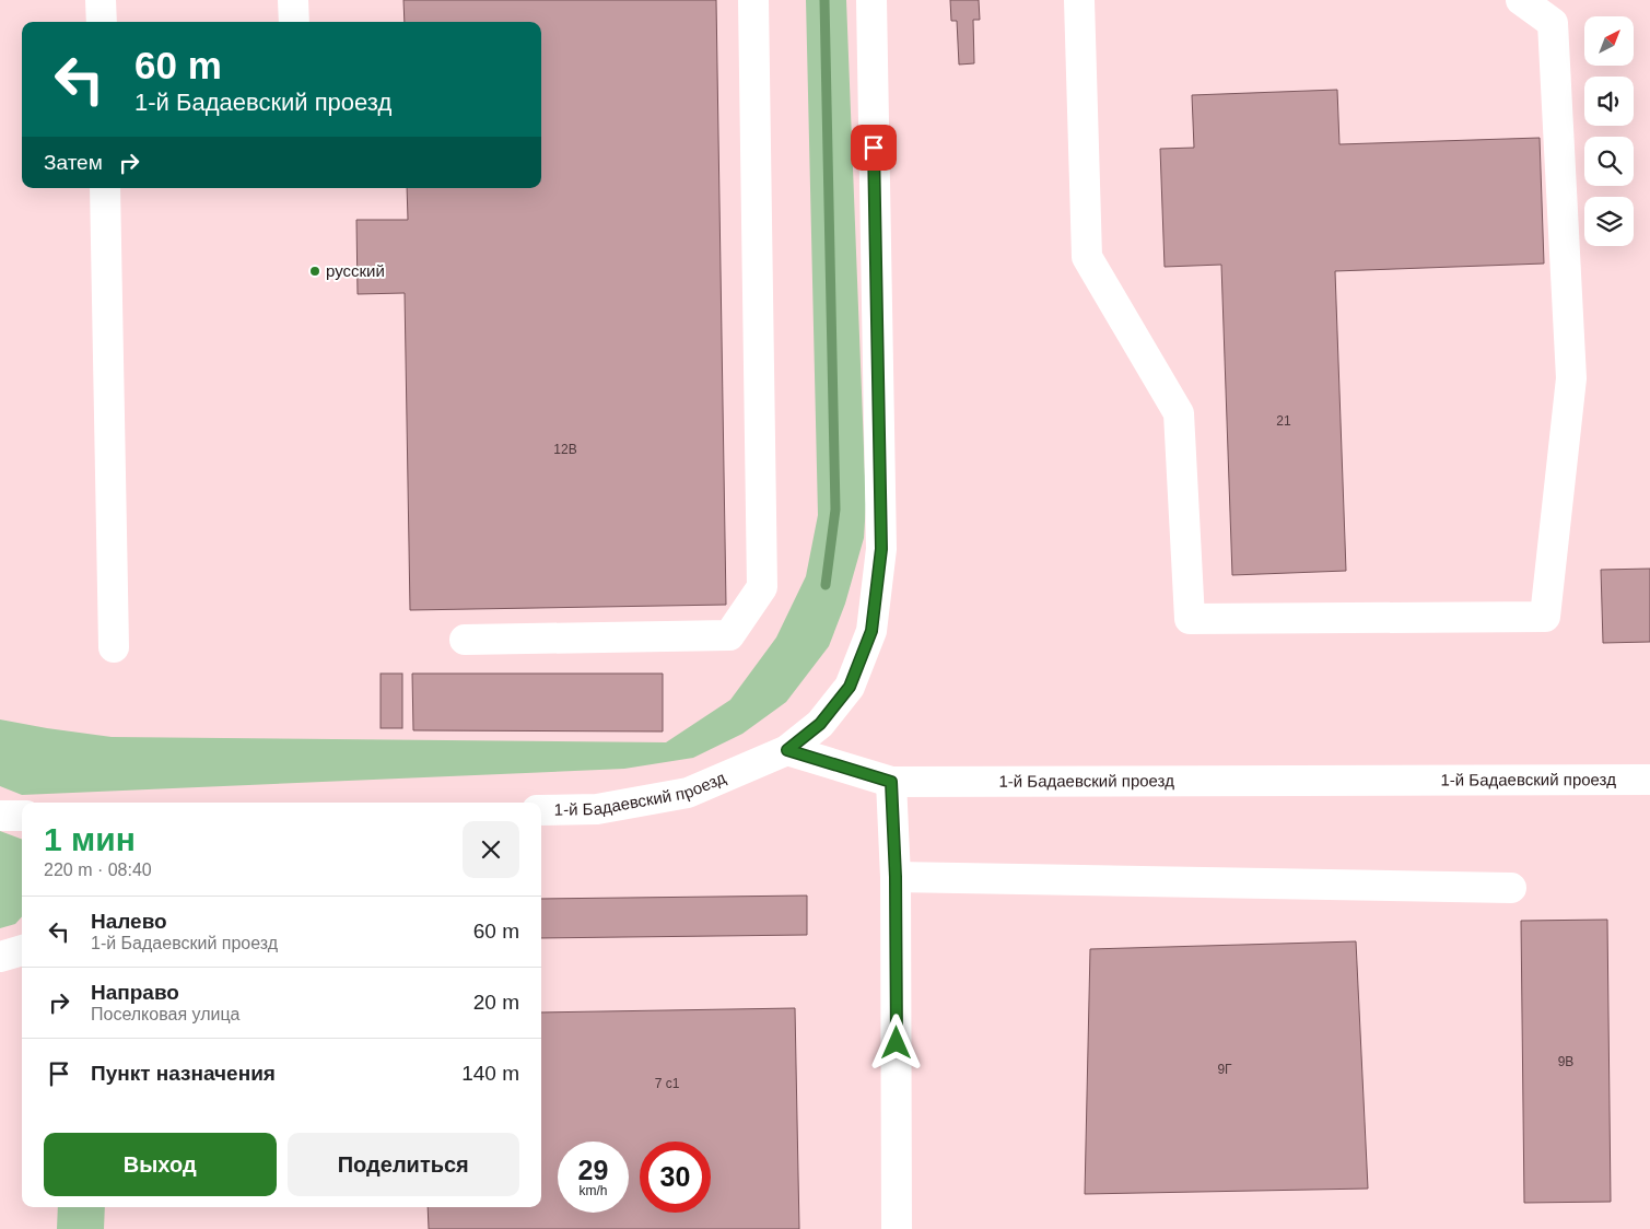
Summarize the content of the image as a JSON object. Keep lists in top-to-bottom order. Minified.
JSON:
{"streets":{"street":["1-й Бадаевский проезд"]},"places":["русский"],"house_numbers":["21","12В","9В","9Г","7 с1"],"north":"top right","page":{"turn":["60 m","1-й Бадаевский проезд"],"then":"Затем","heading":["1 мин","220 m · 08:40"],"list":[{"name":"Налево","note":"1-й Бадаевский проезд","value":"60 m"},{"name":"Направо","note":"Поселковая улица","value":"20 m"},{"name":"Пункт назначения","value":"140 m"}],"buttons":["Выход","Поделиться"],"speed":"29 km/h","limit":"30"}}
